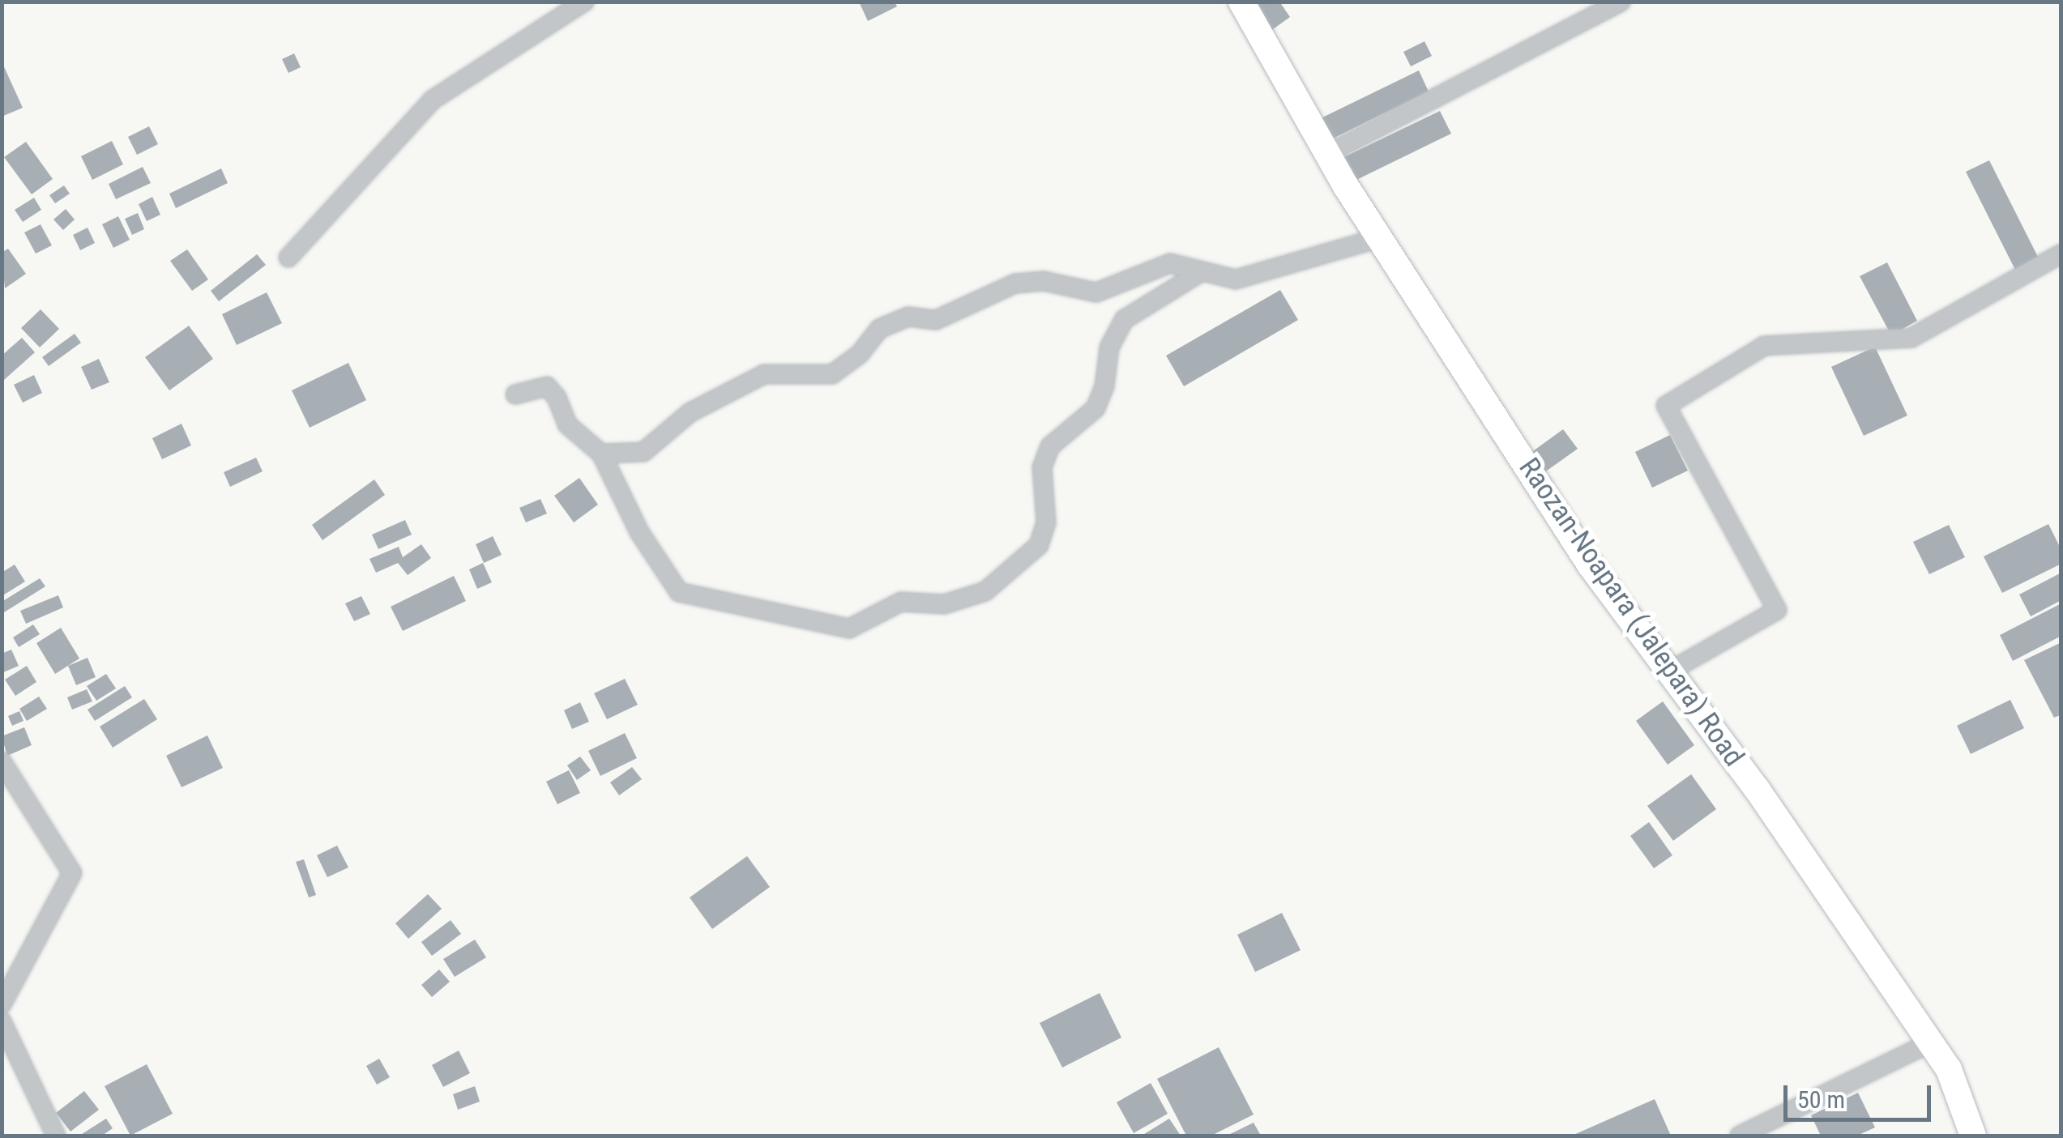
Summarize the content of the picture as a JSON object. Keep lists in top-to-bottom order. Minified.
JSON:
{"streets":{"main road":["Raozan-Noapara (Jalepara) Road"]},"scale_bar":"50 m"}
